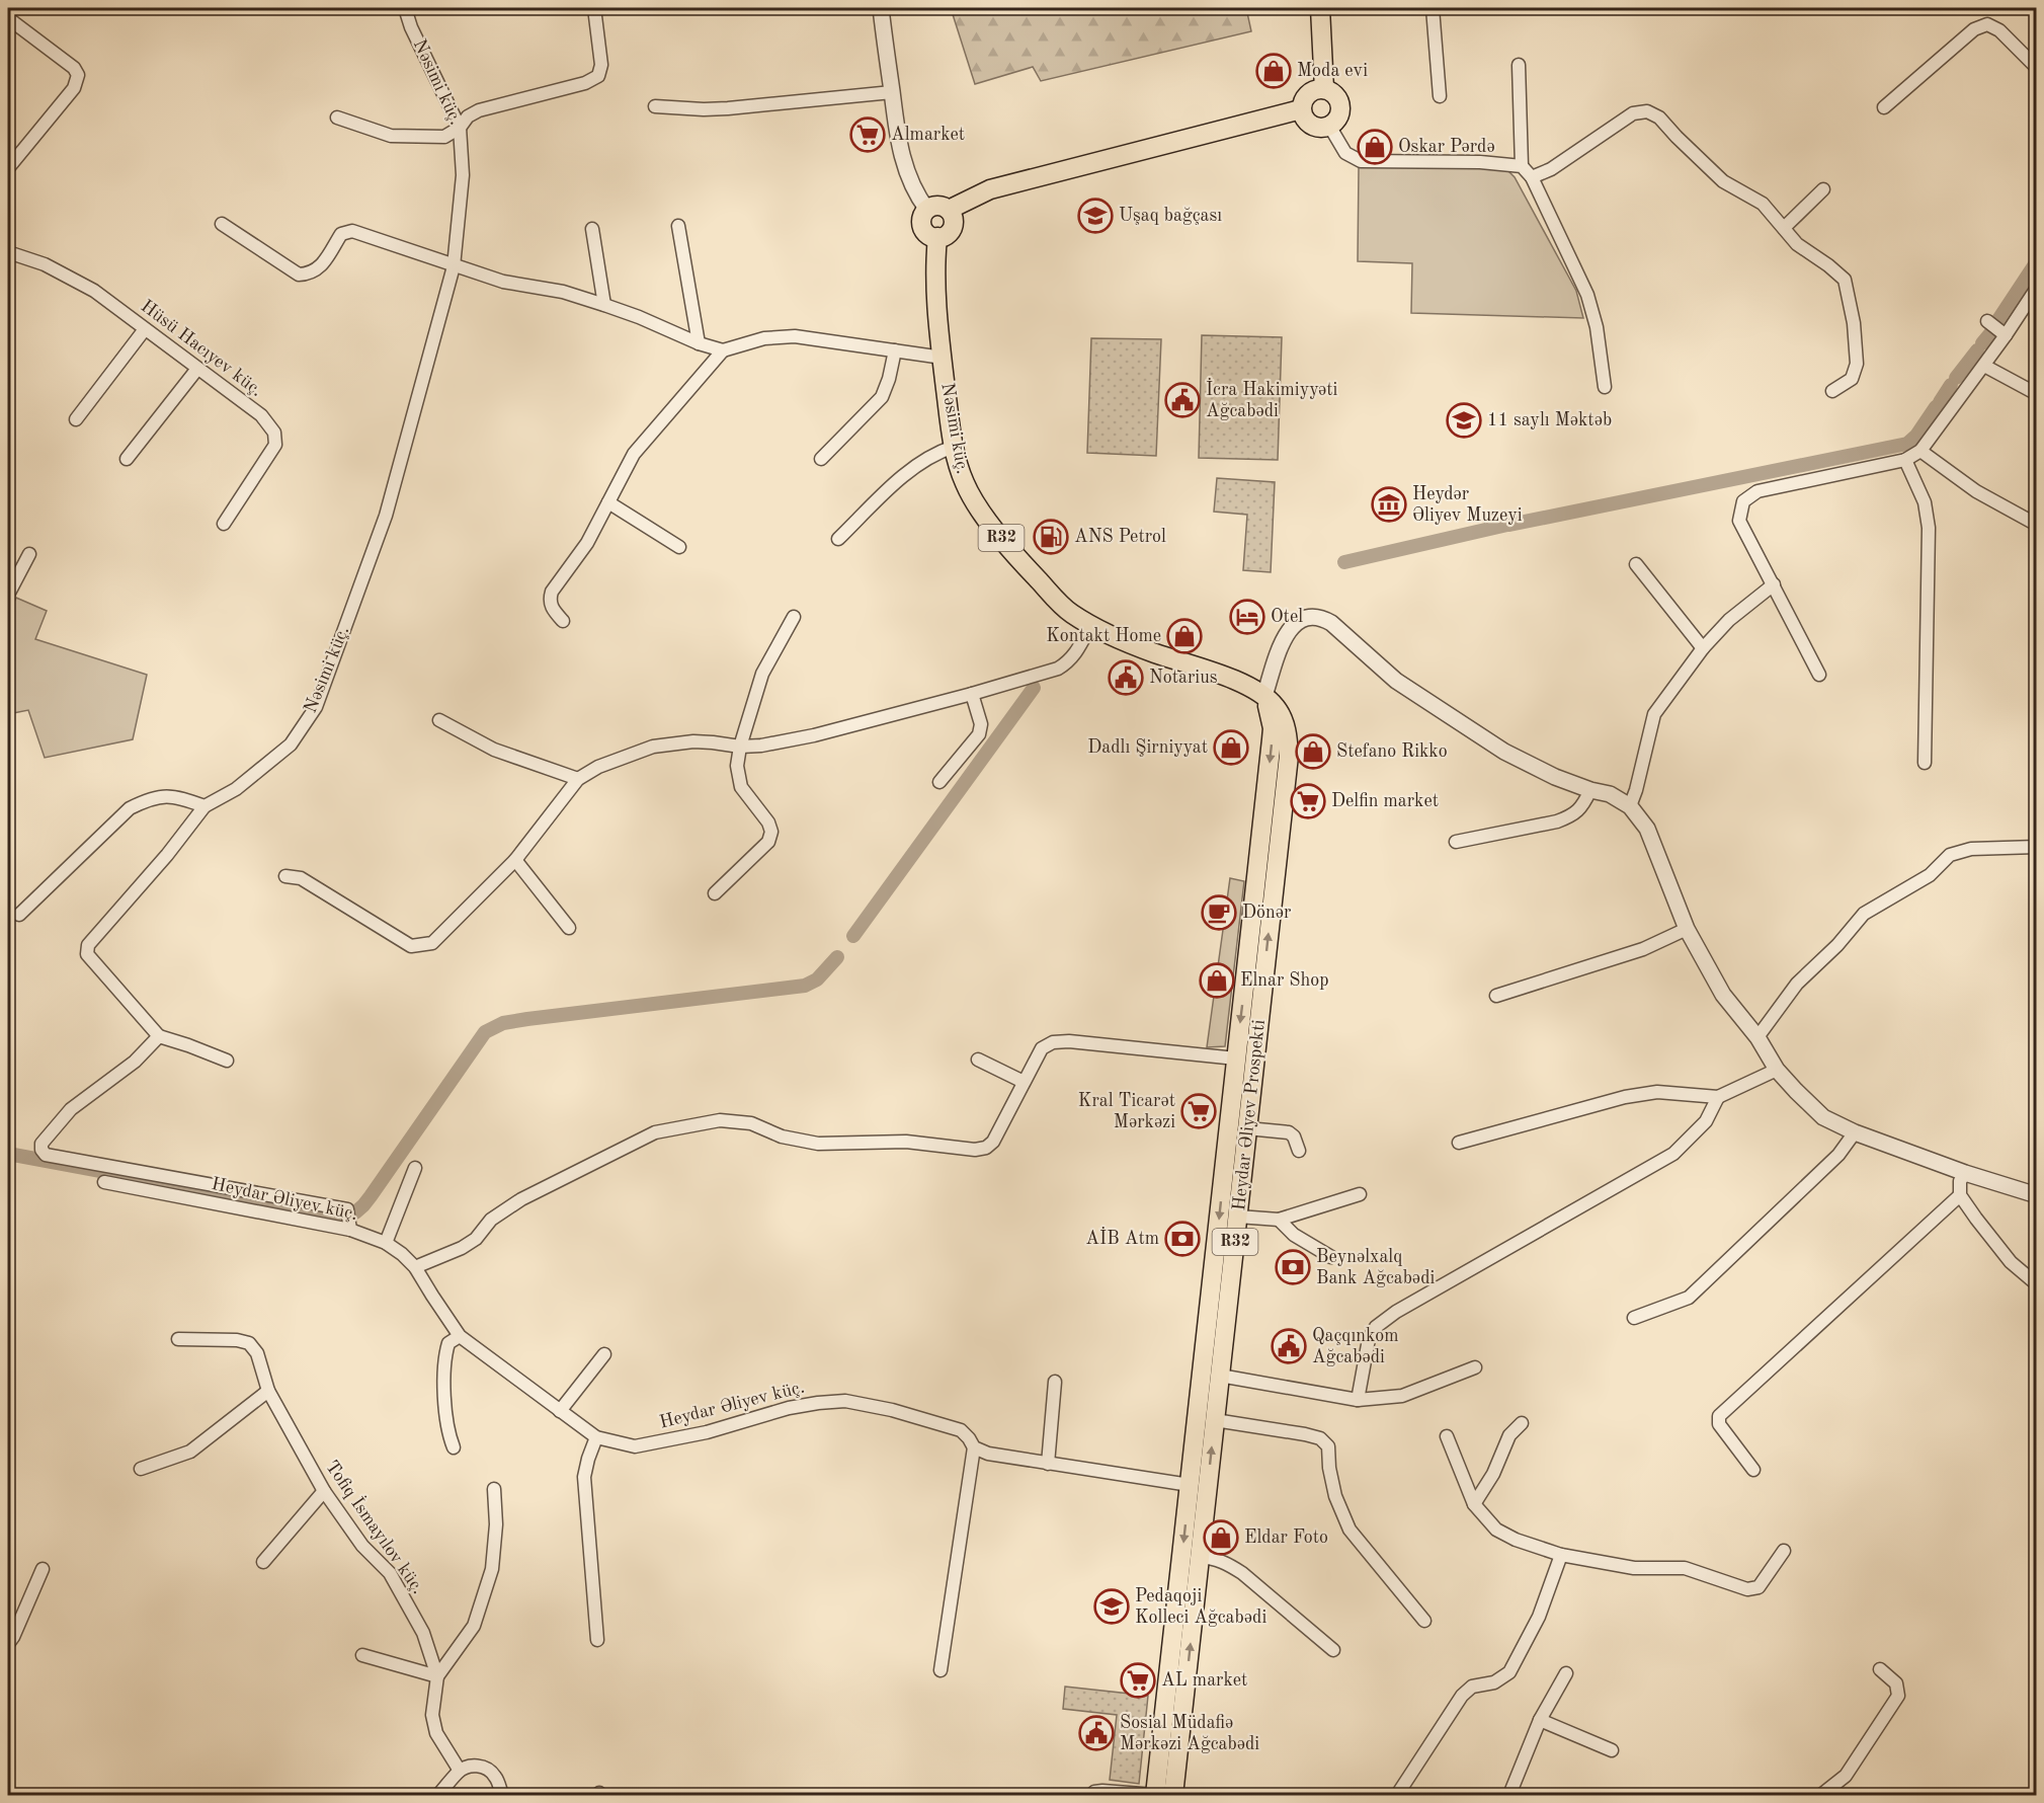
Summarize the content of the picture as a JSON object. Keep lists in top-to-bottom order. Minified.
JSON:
{"streets":{"main road":["Nəsimi küç.","R32","Heydar Əliyev Prospekti"],"street":["Hüsü Hacıyev küç.","Heydar Əliyev küç.","Tofiq İsmayılov küç."]},"crossings":[["Nəsimi küç.","R32"],["Nəsimi küç.","Heydar Əliyev Prospekti"],["R32","Heydar Əliyev Prospekti"],["R32","Heydar Əliyev küç."]],"places":{"shop":["Moda evi","Oskar Pərdə","Kontakt Home","Dadlı Şirniyyat","Stefano Rikko","Elnar Shop","Eldar Foto"],"supermarket":["Almarket","Delfin market","Kral Ticarət Mərkəzi","AL market"],"school or university":["Uşaq bağçası","11 saylı Məktəb","Pedaqoji Kolleci Ağcabədi"],"public building":["İcra Hakimiyyəti Ağcabədi","Notarius","Qaçqınkom Ağcabədi","Sosial Müdafiə Mərkəzi Ağcabədi"],"museum":["Heydər Əliyev Muzeyi"],"fuel station":["ANS Petrol"],"hotel":["Otel"],"cafe":["Dönər"],"bank":["AİB Atm","Beynəlxalq Bank Ağcabədi"]}}
